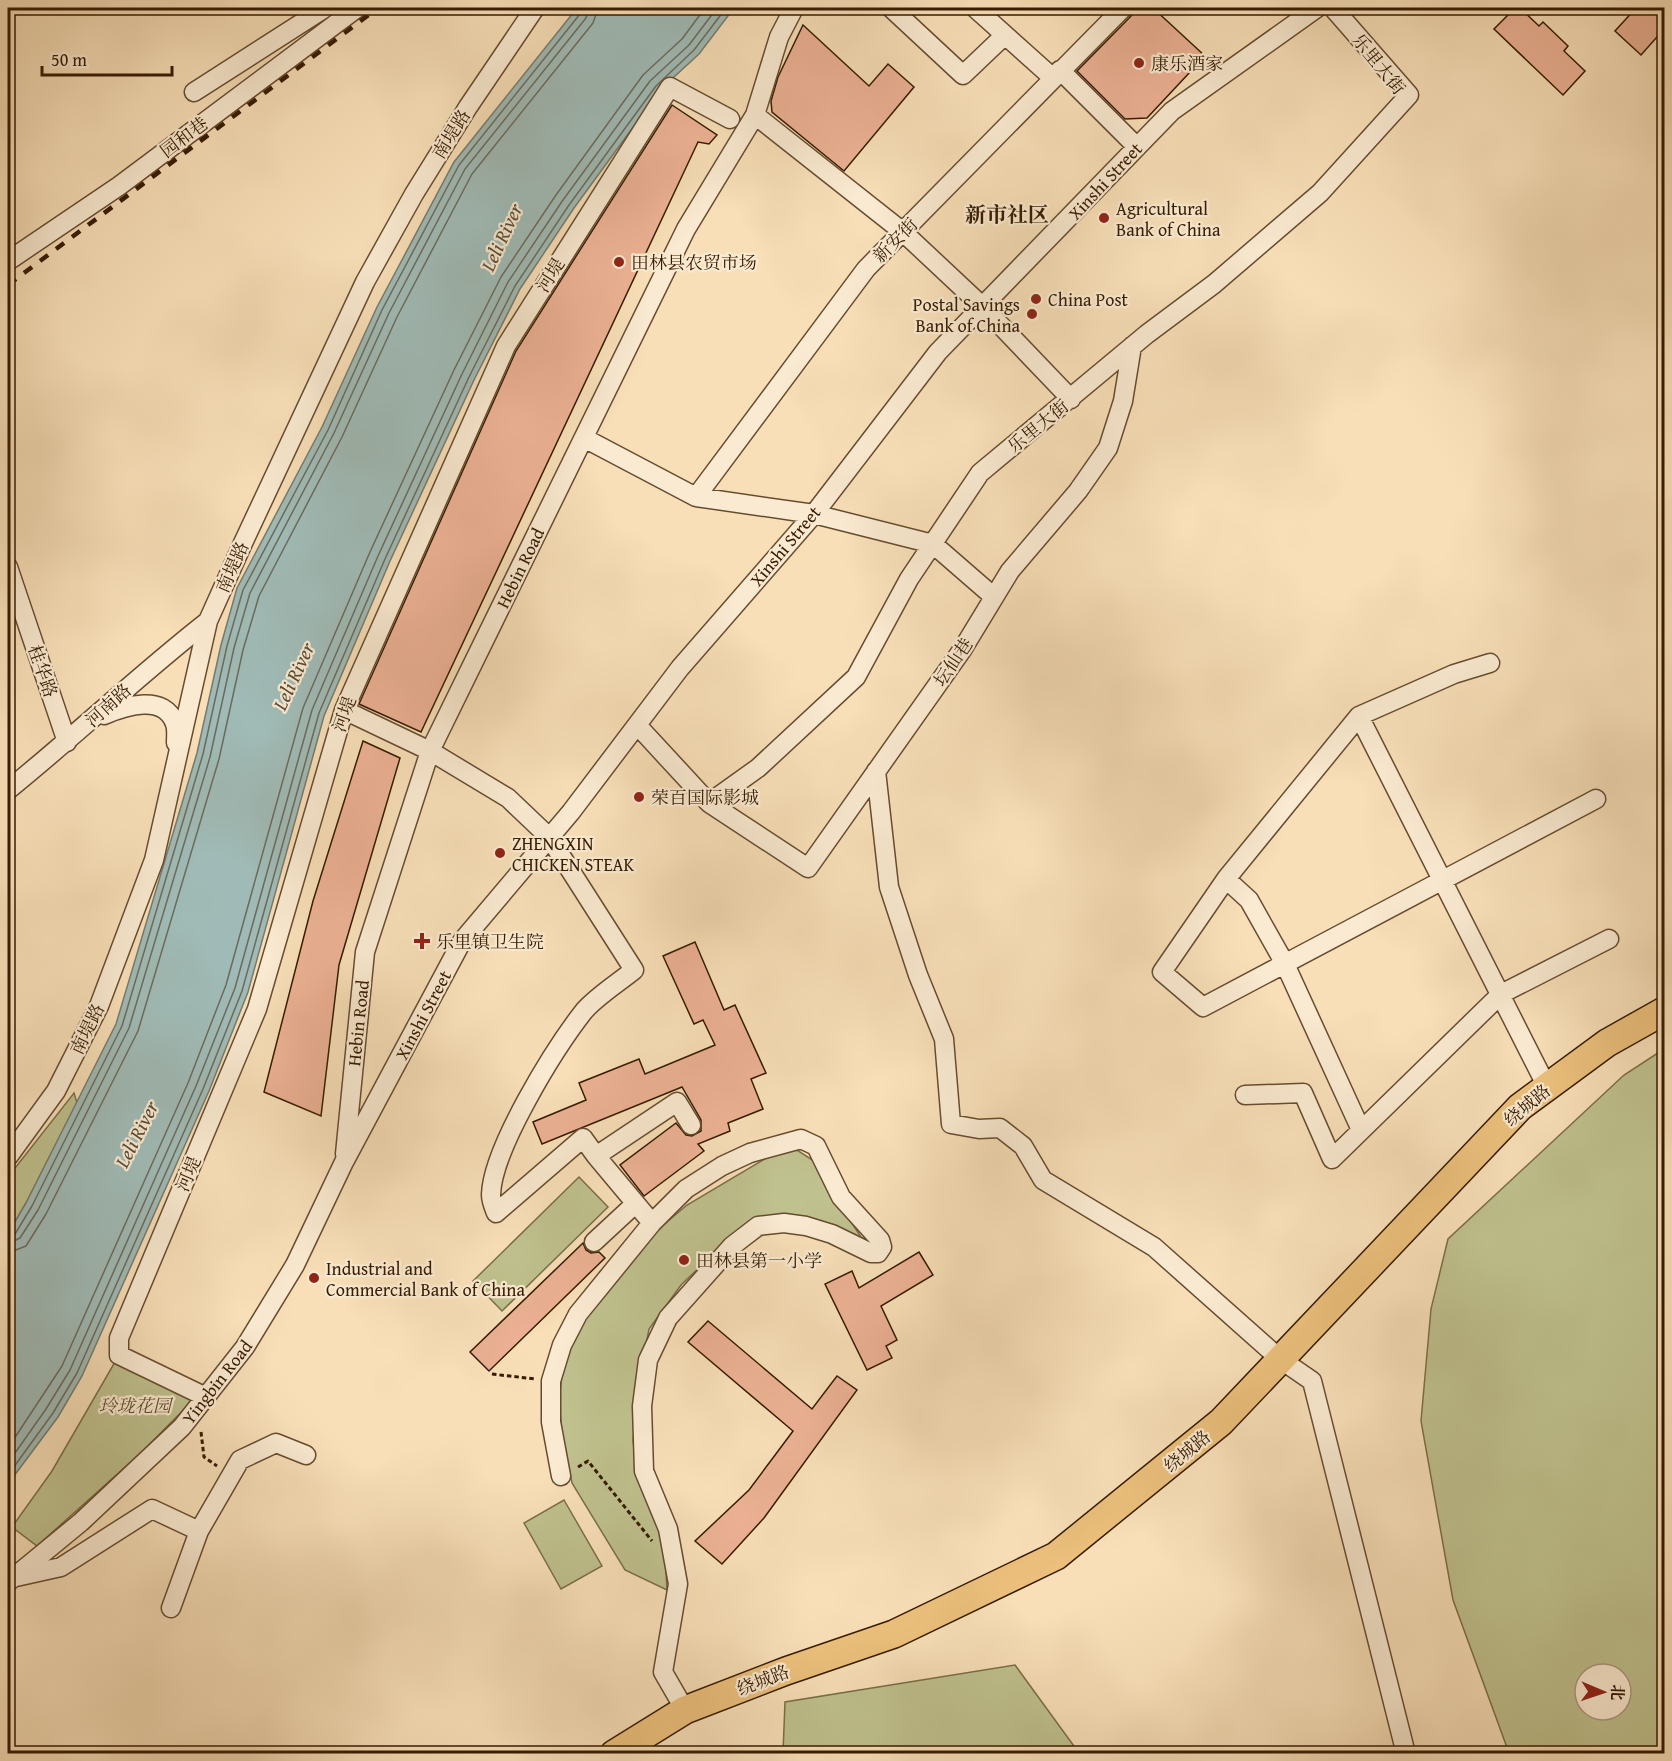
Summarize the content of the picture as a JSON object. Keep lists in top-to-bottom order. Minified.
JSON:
{"streets":{"highway":["绕城路"],"street":["乐里大街","南堤路","园和巷","Xinshi Street","新安街","河堤","Hebin Road","坛仙巷","桂华路","河南路","Yingbin Road"]},"crossings":[["乐里大街","坛仙巷"],["南堤路","河南路"],["Xinshi Street","Hebin Road"],["Xinshi Street","Yingbin Road"],["河堤","Yingbin Road"],["Hebin Road","Yingbin Road"],["桂华路","河南路"]],"districts":["新市社区"],"water":["Leli River"],"parks":["玲珑花园"],"places":{"other":["康乐酒家","Agricultural Bank of China","田林县农贸市场","China Post","Postal Savings Bank of China","荣百国际影城","ZHENGXIN CHICKEN STEAK","田林县第一小学","Industrial and Commercial Bank of China"],"health":["乐里镇卫生院"]},"scale_bar":"50 m","north":"right"}
